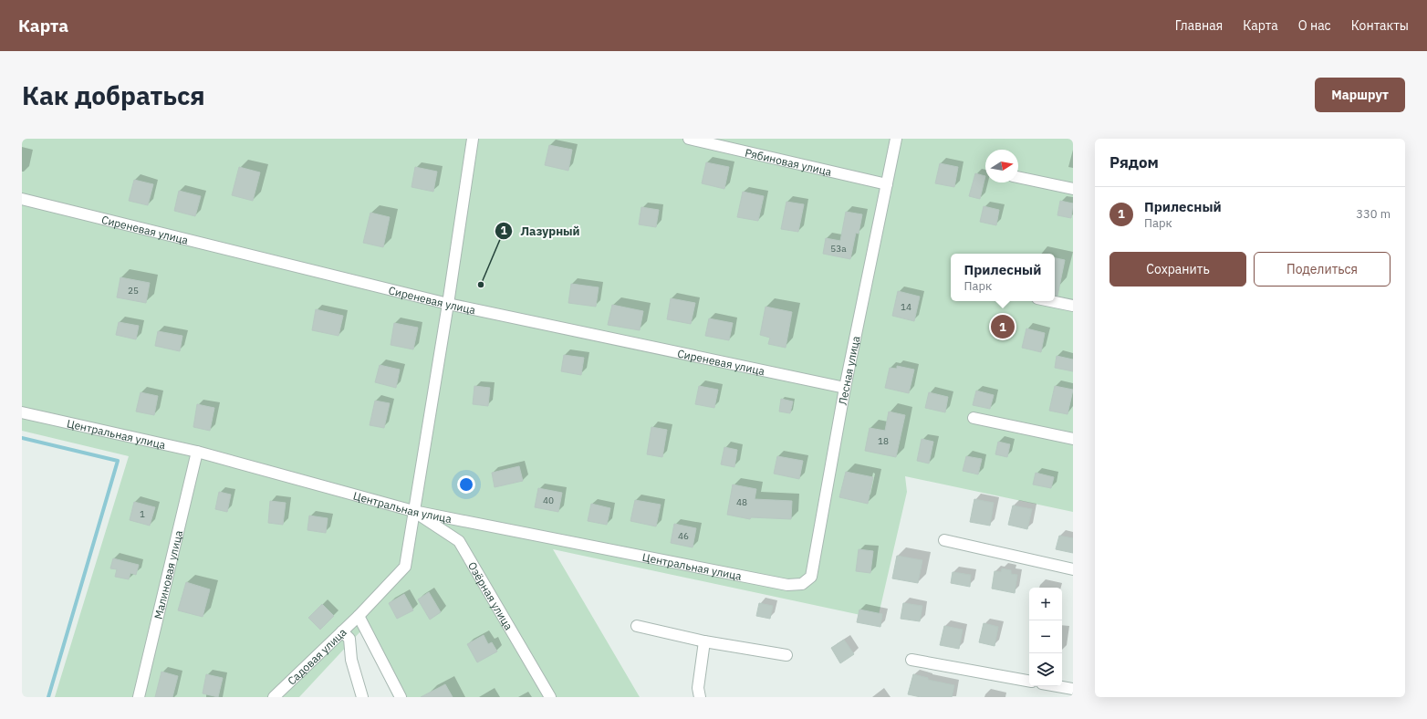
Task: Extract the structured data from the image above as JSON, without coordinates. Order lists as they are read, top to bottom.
{
  "streets": {
    "street": [
      "Рябиновая улица",
      "Сиреневая улица",
      "Лесная улица",
      "Центральная улица",
      "Малиновая улица",
      "Озёрная улица",
      "Садовая улица"
    ]
  },
  "crossings": [
    ["Рябиновая улица", "Лесная улица"],
    ["Сиреневая улица", "Лесная улица"],
    ["Сиреневая улица", "Садовая улица"],
    ["Лесная улица", "Центральная улица"],
    ["Центральная улица", "Малиновая улица"],
    ["Центральная улица", "Озёрная улица"],
    ["Центральная улица", "Садовая улица"],
    ["Озёрная улица", "Садовая улица"]
  ],
  "places": ["Лазурный"],
  "house_numbers": [
    "53а",
    "25",
    "14",
    "18",
    "40",
    "48",
    "1",
    "46"
  ],
  "north": "right",
  "page": {
    "header": "Карта",
    "nav": [
      "Главная",
      "Карта",
      "О нас",
      "Контакты"
    ],
    "buttons": [
      "Маршрут",
      ["Сохранить", "Поделиться"]
    ],
    "title": "Как добраться",
    "heading": "Рядом",
    "list": [
      {
        "mark": "1",
        "name": "Прилесный",
        "note": "Парк",
        "value": "330 m"
      }
    ],
    "popup": ["Прилесный", "Парк"],
    "pins": "1",
    "map_buttons": ["+", "−"]
  }
}
